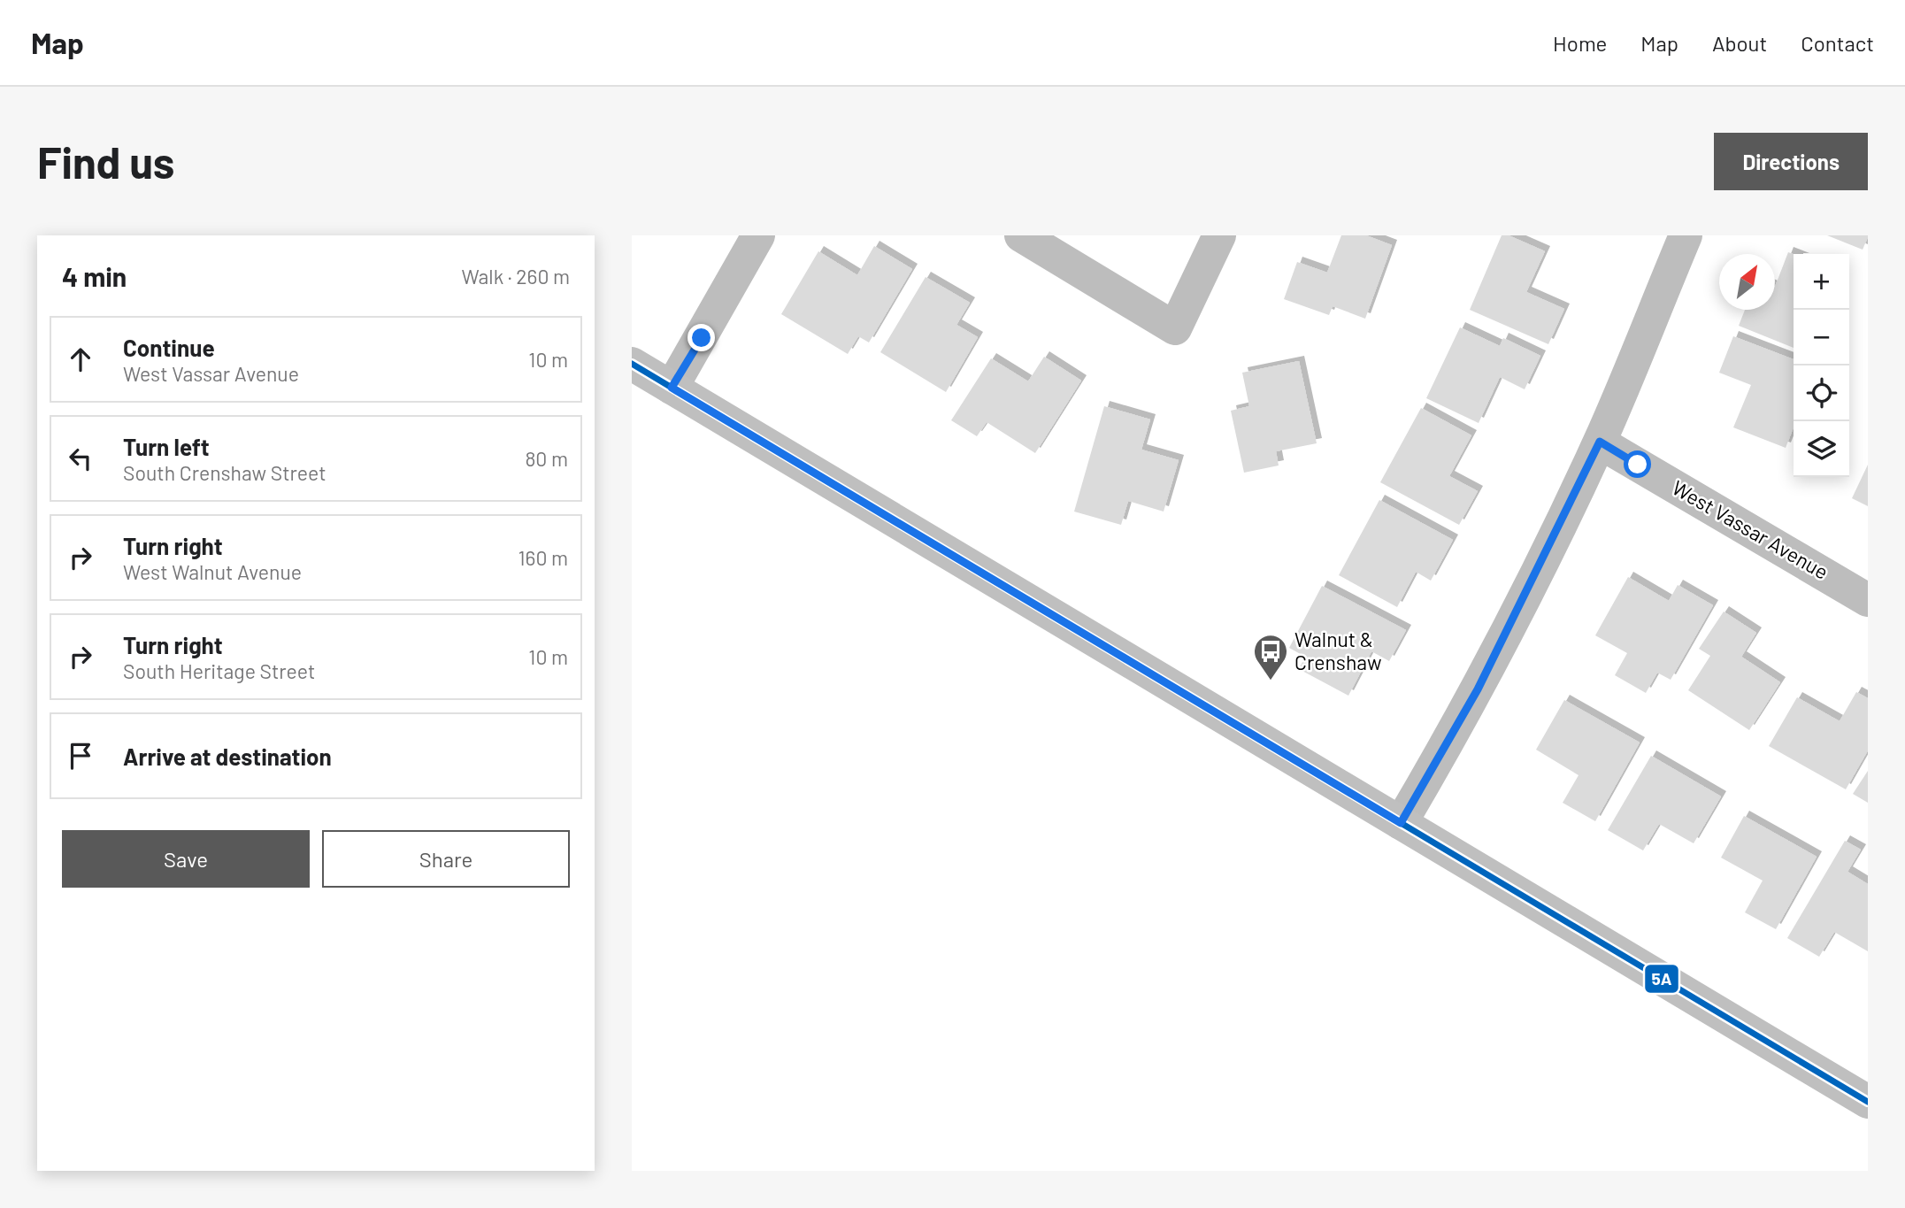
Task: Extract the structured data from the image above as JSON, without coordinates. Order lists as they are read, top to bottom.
{
  "streets": {
    "street": ["West Vassar Avenue"]
  },
  "places": {
    "bus stop": ["Walnut & Crenshaw"]
  },
  "lines": ["transit line 5A"],
  "north": "top right",
  "page": {
    "header": "Map",
    "nav": [
      "Home",
      "Map",
      "About",
      "Contact"
    ],
    "buttons": [
      "Directions",
      ["Save", "Share"]
    ],
    "title": "Find us",
    "heading": ["4 min", "Walk · 260 m"],
    "map_buttons": ["+", "−"],
    "list": [
      ["Continue", "West Vassar Avenue", "10 m"],
      ["Turn left", "South Crenshaw Street", "80 m"],
      ["Turn right", "West Walnut Avenue", "160 m"],
      ["Turn right", "South Heritage Street", "10 m"],
      "Arrive at destination"
    ]
  }
}
